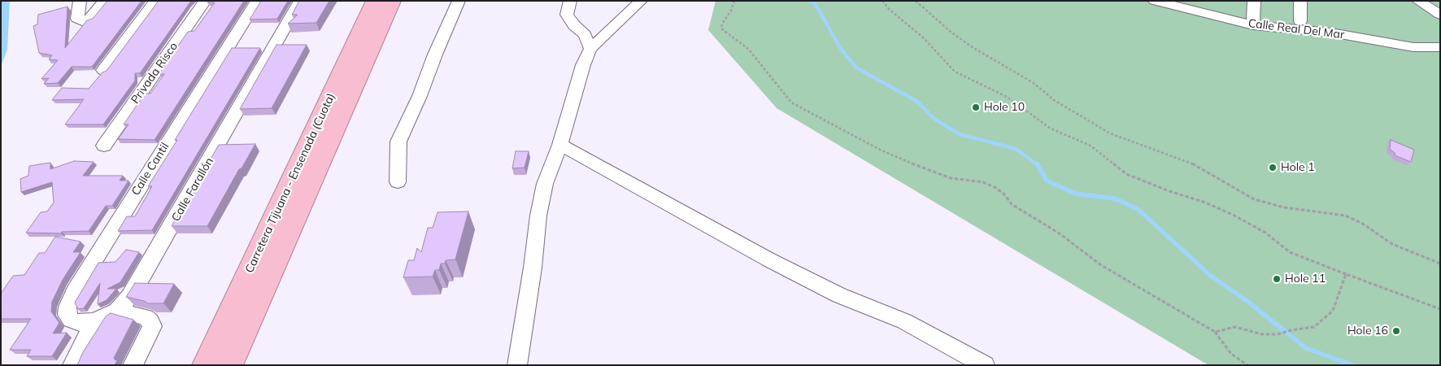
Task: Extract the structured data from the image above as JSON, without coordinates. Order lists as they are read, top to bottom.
{
  "streets": {
    "highway": ["Carretera Tijuana - Ensenada (Cuota)"],
    "street": [
      "Calle Real Del Mar",
      "Privada Risco",
      "Calle Cantil",
      "Calle Farallón"
    ]
  },
  "crossings": [
    ["Calle Cantil", "Calle Farallón"]
  ],
  "places": [
    "Hole 10",
    "Hole 1",
    "Hole 11",
    "Hole 16"
  ]
}
